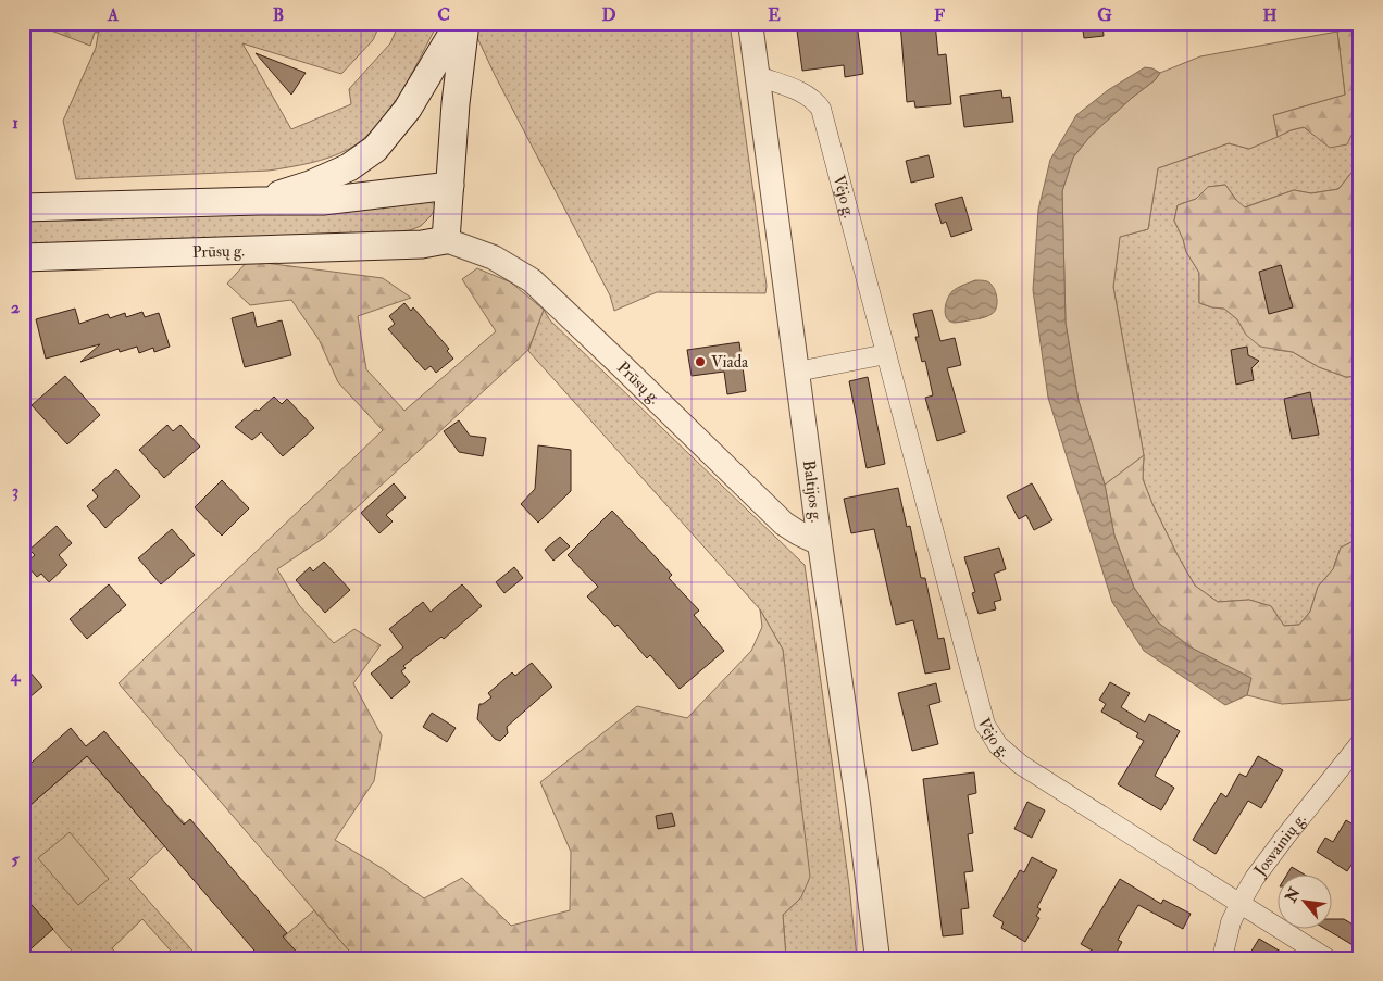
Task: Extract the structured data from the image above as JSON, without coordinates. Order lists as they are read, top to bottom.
{
  "streets": {
    "main road": ["Prūsų g."],
    "street": ["Vėjo g.", "Baltijos g.", "Josvainių g."]
  },
  "crossings": [
    ["Vėjo g.", "Baltijos g."],
    ["Vėjo g.", "Josvainių g."],
    ["Prūsų g.", "Baltijos g."]
  ],
  "places": ["Viada"],
  "north": "top left",
  "grid": {
    "columns": [
      "A",
      "B",
      "C",
      "D",
      "E",
      "F",
      "G",
      "H"
    ],
    "rows": [
      "1",
      "2",
      "3",
      "4",
      "5"
    ]
  }
}
